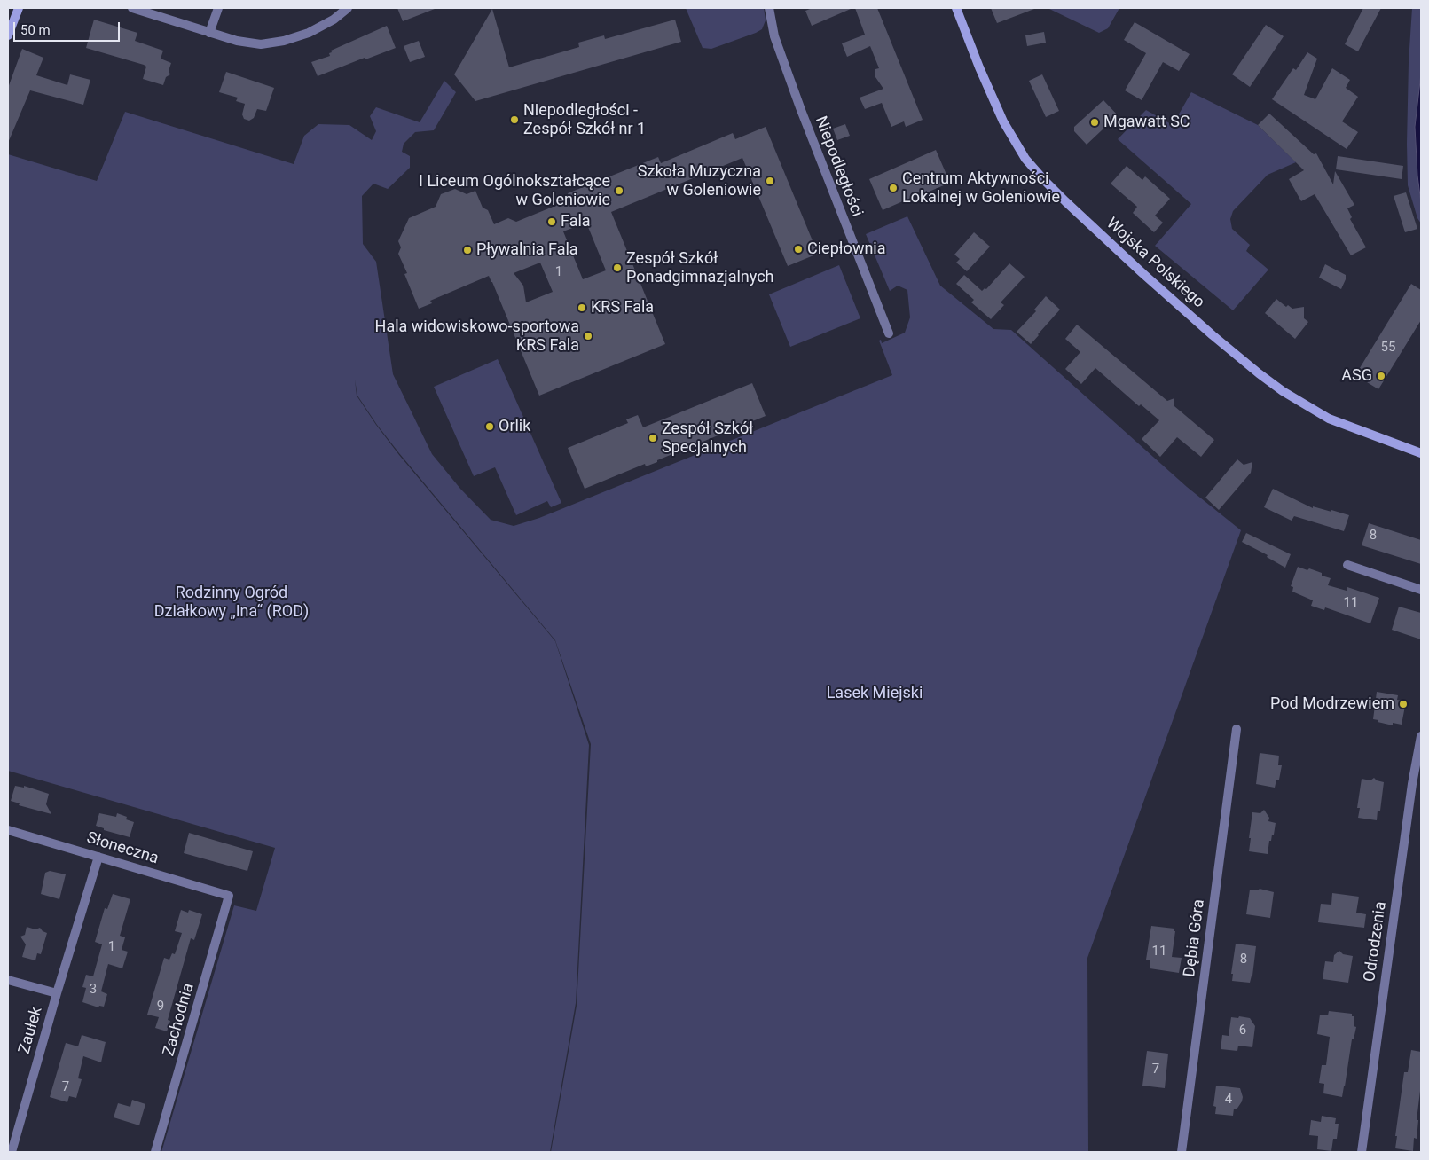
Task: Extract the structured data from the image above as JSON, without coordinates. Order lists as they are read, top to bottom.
{
  "streets": {
    "street": [
      "Niepodległości",
      "Wojska Polskiego",
      "Słoneczna",
      "Dębia Góra",
      "Odrodzenia",
      "Zachodnia",
      "Zaułek"
    ]
  },
  "crossings": [
    ["Słoneczna", "Zachodnia"],
    ["Słoneczna", "Zaułek"]
  ],
  "parks": ["Rodzinny Ogród Działkowy „Ina“ (ROD)", "Lasek Miejski"],
  "places": [
    "Niepodległości - Zespół Szkół nr 1",
    "Mgawatt SC",
    "Szkoła Muzyczna w Goleniowie",
    "Centrum Aktywności Lokalnej w Goleniowie",
    "I Liceum Ogólnokształcące w Goleniowie",
    "Fala",
    "Ciepłownia",
    "Pływalnia Fala",
    "Zespół Szkół Ponadgimnazjalnych",
    "KRS Fala",
    "Hala widowiskowo-sportowa KRS Fala",
    "ASG",
    "Orlik",
    "Zespół Szkół Specjalnych",
    "Pod Modrzewiem"
  ],
  "house_numbers": [
    "1",
    "55",
    "8",
    "11",
    "1",
    "11",
    "8",
    "3",
    "9",
    "6",
    "7",
    "7",
    "4"
  ],
  "scale_bar": "50 m"
}
